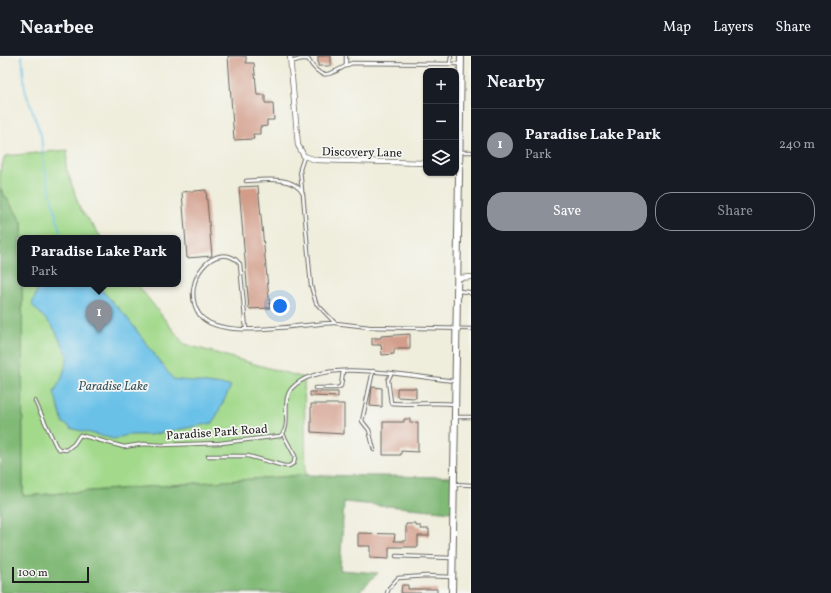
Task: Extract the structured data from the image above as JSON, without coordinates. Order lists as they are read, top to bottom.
{
  "streets": {
    "street": ["Discovery Lane"],
    "lane": ["Paradise Park Road"]
  },
  "water": ["Paradise Lake"],
  "scale_bar": "100 m",
  "page": {
    "header": "Nearbee",
    "nav": ["Map", "Layers", "Share"],
    "heading": "Nearby",
    "map_buttons": ["+", "−"],
    "list": [
      {
        "mark": "1",
        "name": "Paradise Lake Park",
        "note": "Park",
        "value": "240 m"
      }
    ],
    "buttons": ["Save", "Share"],
    "popup": ["Paradise Lake Park", "Park"],
    "pins": "1",
    "scale": "100 m"
  }
}
